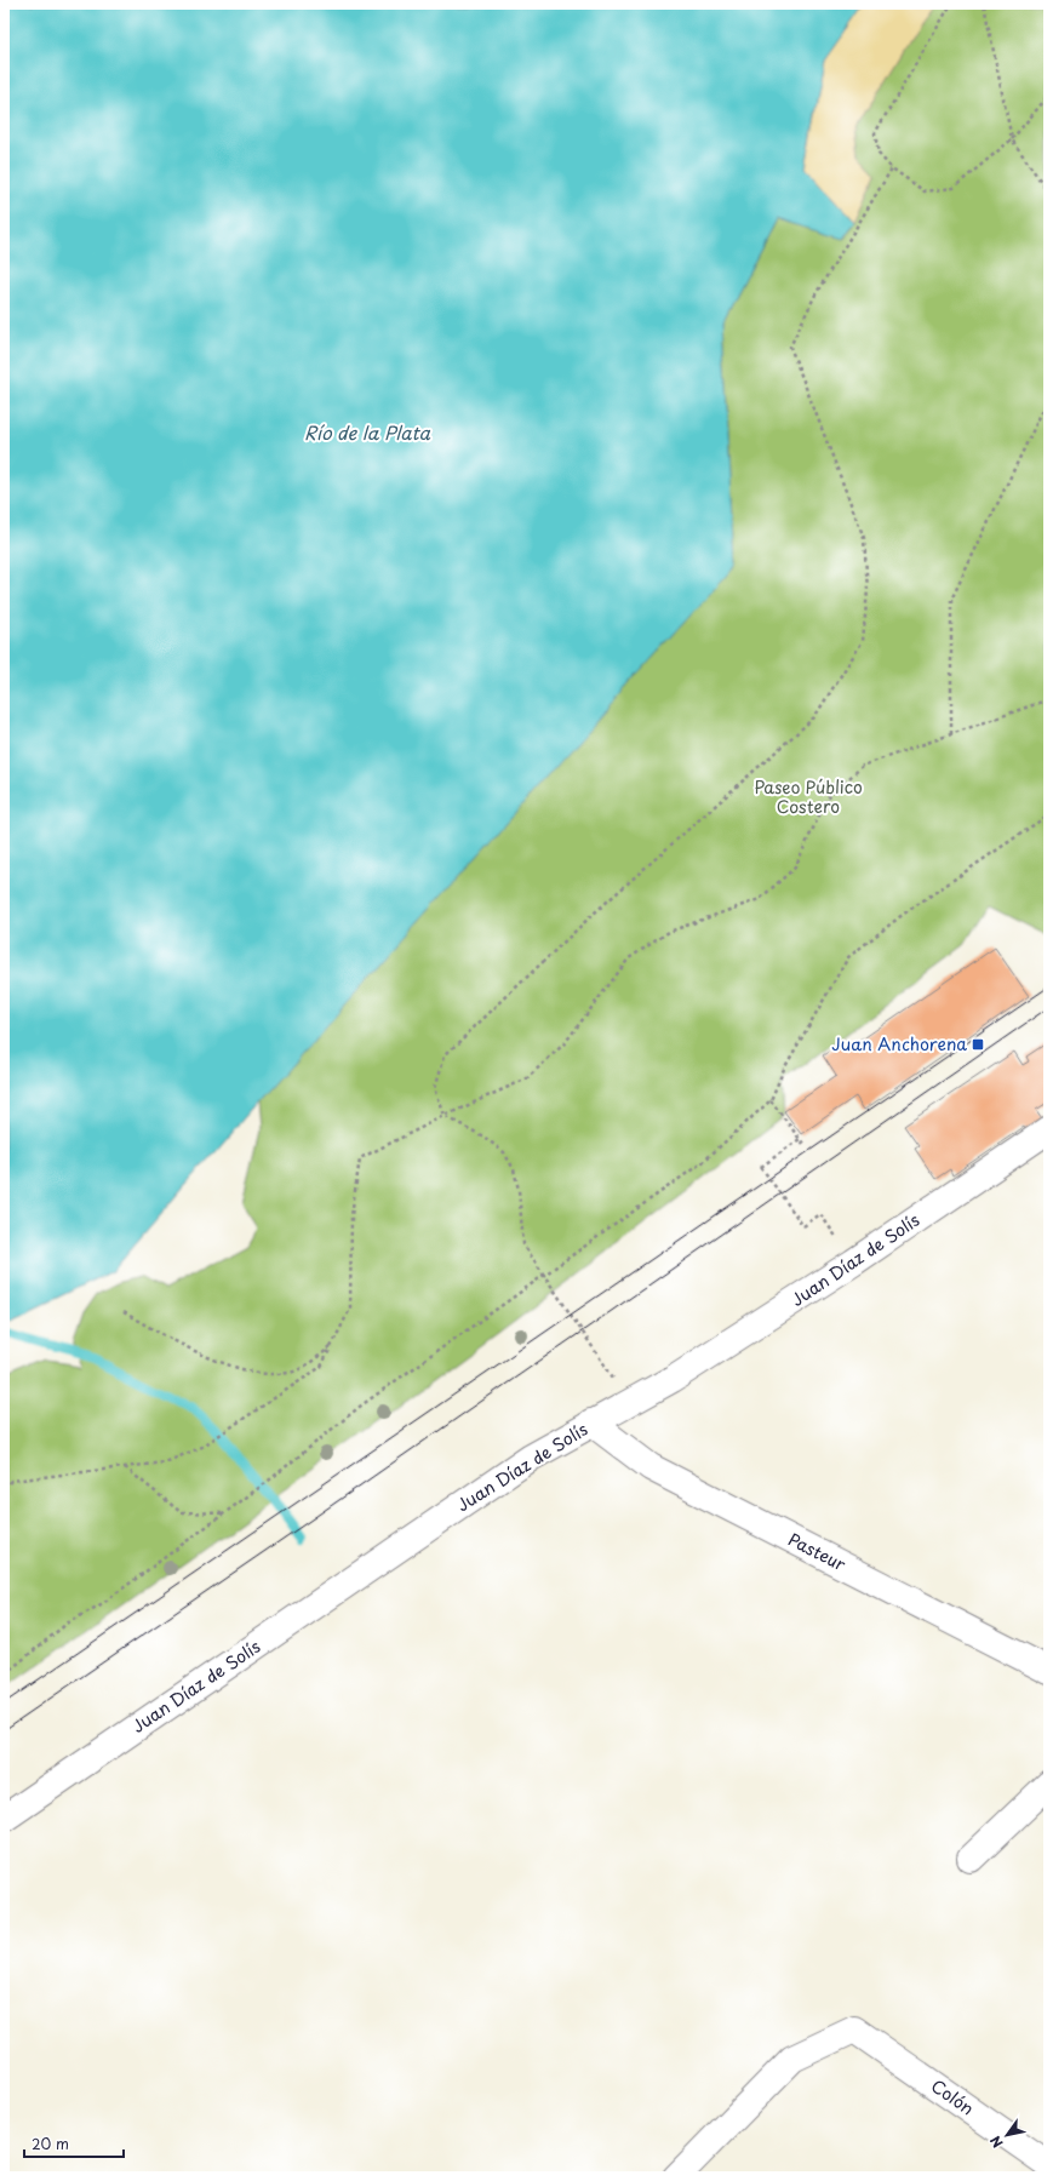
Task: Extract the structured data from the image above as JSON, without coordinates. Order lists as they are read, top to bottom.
{
  "streets": {
    "street": ["Juan Díaz de Solís", "Pasteur", "Colón"]
  },
  "crossings": [
    ["Juan Díaz de Solís", "Pasteur"]
  ],
  "water": ["Río de la Plata"],
  "parks": ["Paseo Público Costero"],
  "places": {
    "transit": ["Juan Anchorena"]
  },
  "scale_bar": "20 m",
  "north": "bottom left"
}
